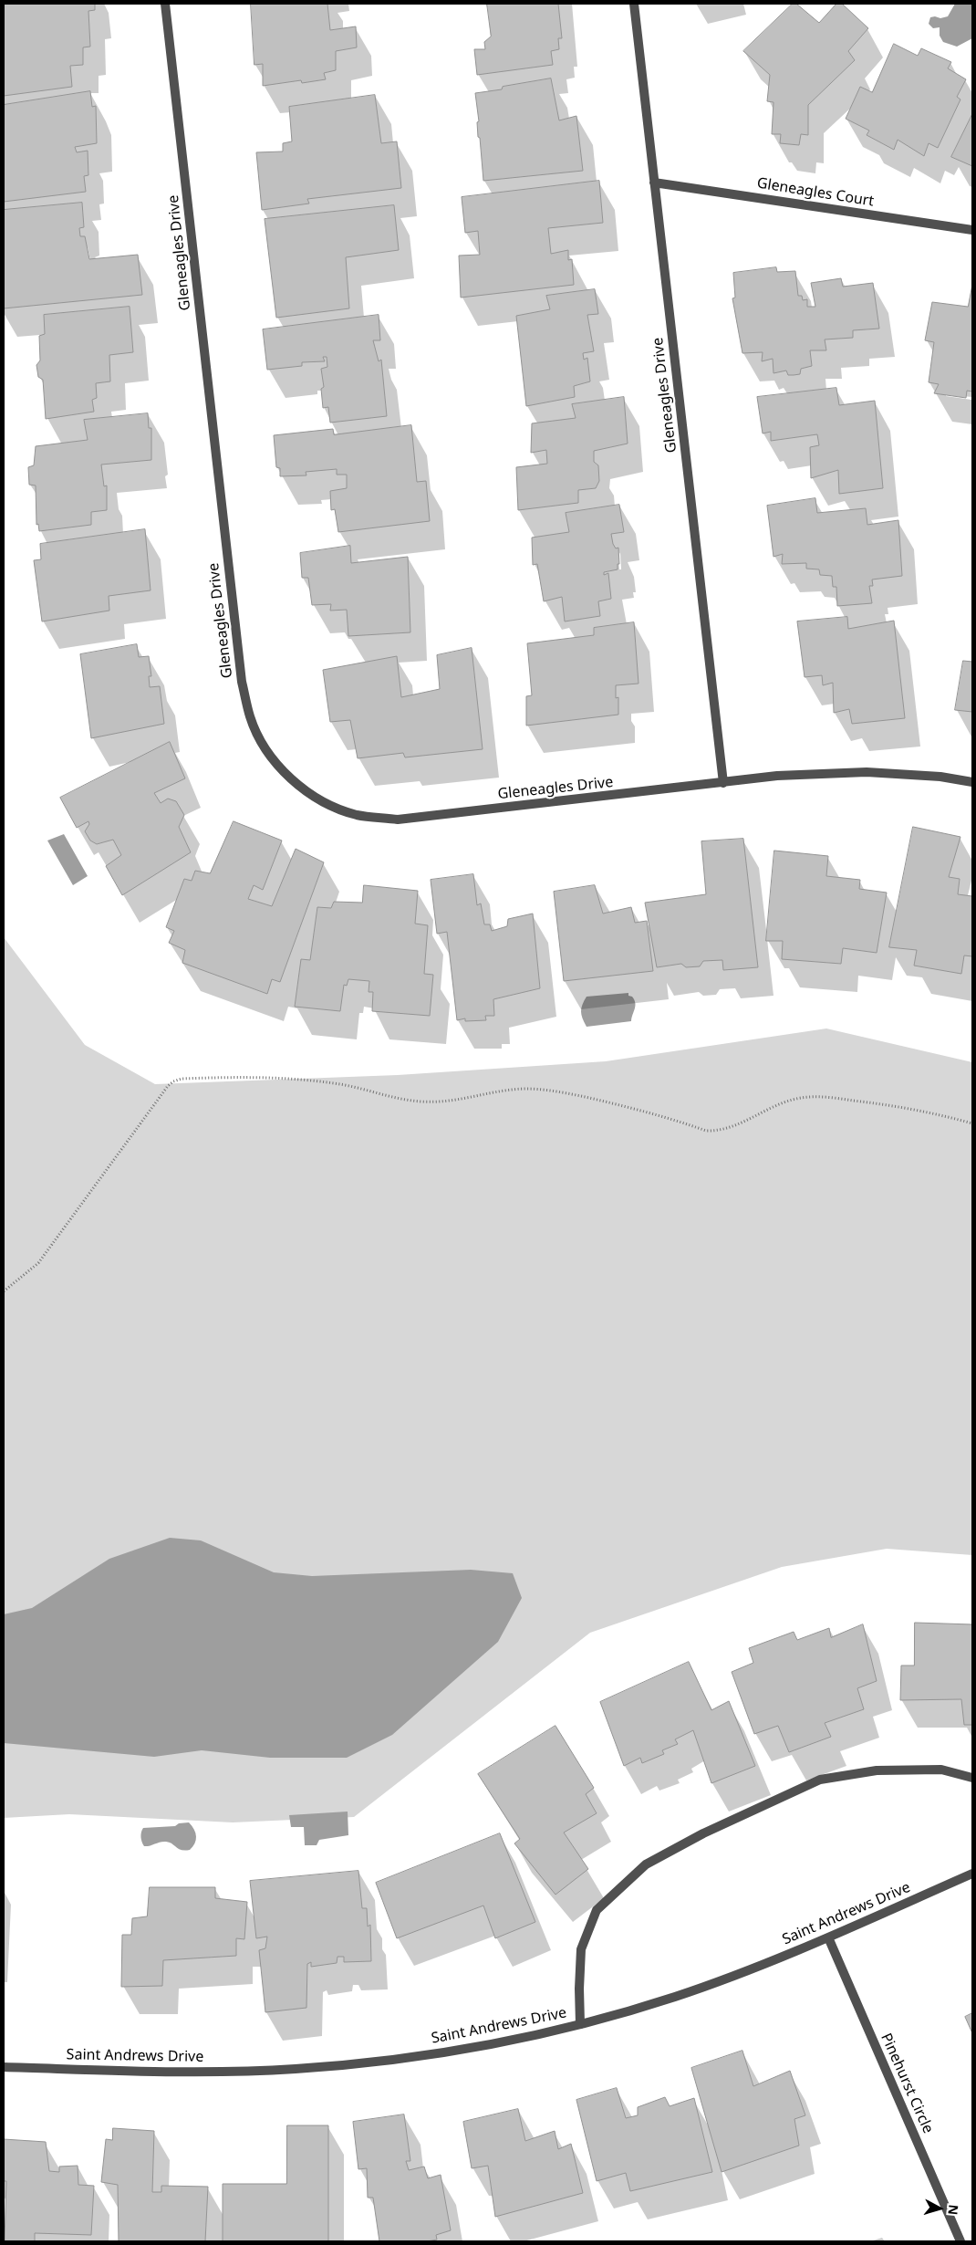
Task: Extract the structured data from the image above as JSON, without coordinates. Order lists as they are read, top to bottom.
{
  "streets": {
    "street": [
      "Gleneagles Court",
      "Gleneagles Drive",
      "Saint Andrews Drive",
      "Pinehurst Circle"
    ]
  },
  "crossings": [
    ["Gleneagles Court", "Gleneagles Drive"],
    ["Saint Andrews Drive", "Pinehurst Circle"]
  ],
  "north": "right"
}
